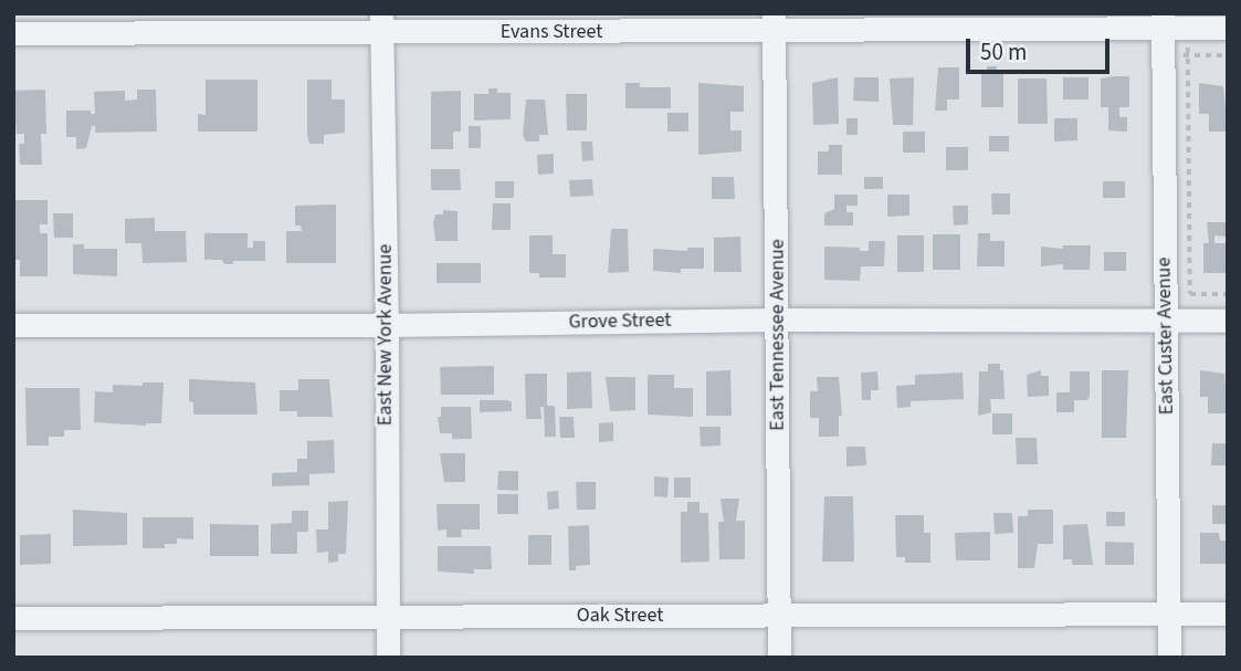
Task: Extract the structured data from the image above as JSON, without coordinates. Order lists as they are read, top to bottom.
{
  "streets": {
    "street": [
      "Evans Street",
      "Grove Street",
      "East New York Avenue",
      "East Tennessee Avenue",
      "East Custer Avenue",
      "Oak Street"
    ]
  },
  "crossings": [
    ["Evans Street", "East New York Avenue"],
    ["Evans Street", "East Tennessee Avenue"],
    ["Evans Street", "East Custer Avenue"],
    ["Grove Street", "East New York Avenue"],
    ["Grove Street", "East Tennessee Avenue"],
    ["Grove Street", "East Custer Avenue"],
    ["East New York Avenue", "Oak Street"],
    ["East Tennessee Avenue", "Oak Street"],
    ["East Custer Avenue", "Oak Street"]
  ],
  "scale_bar": "50 m"
}
